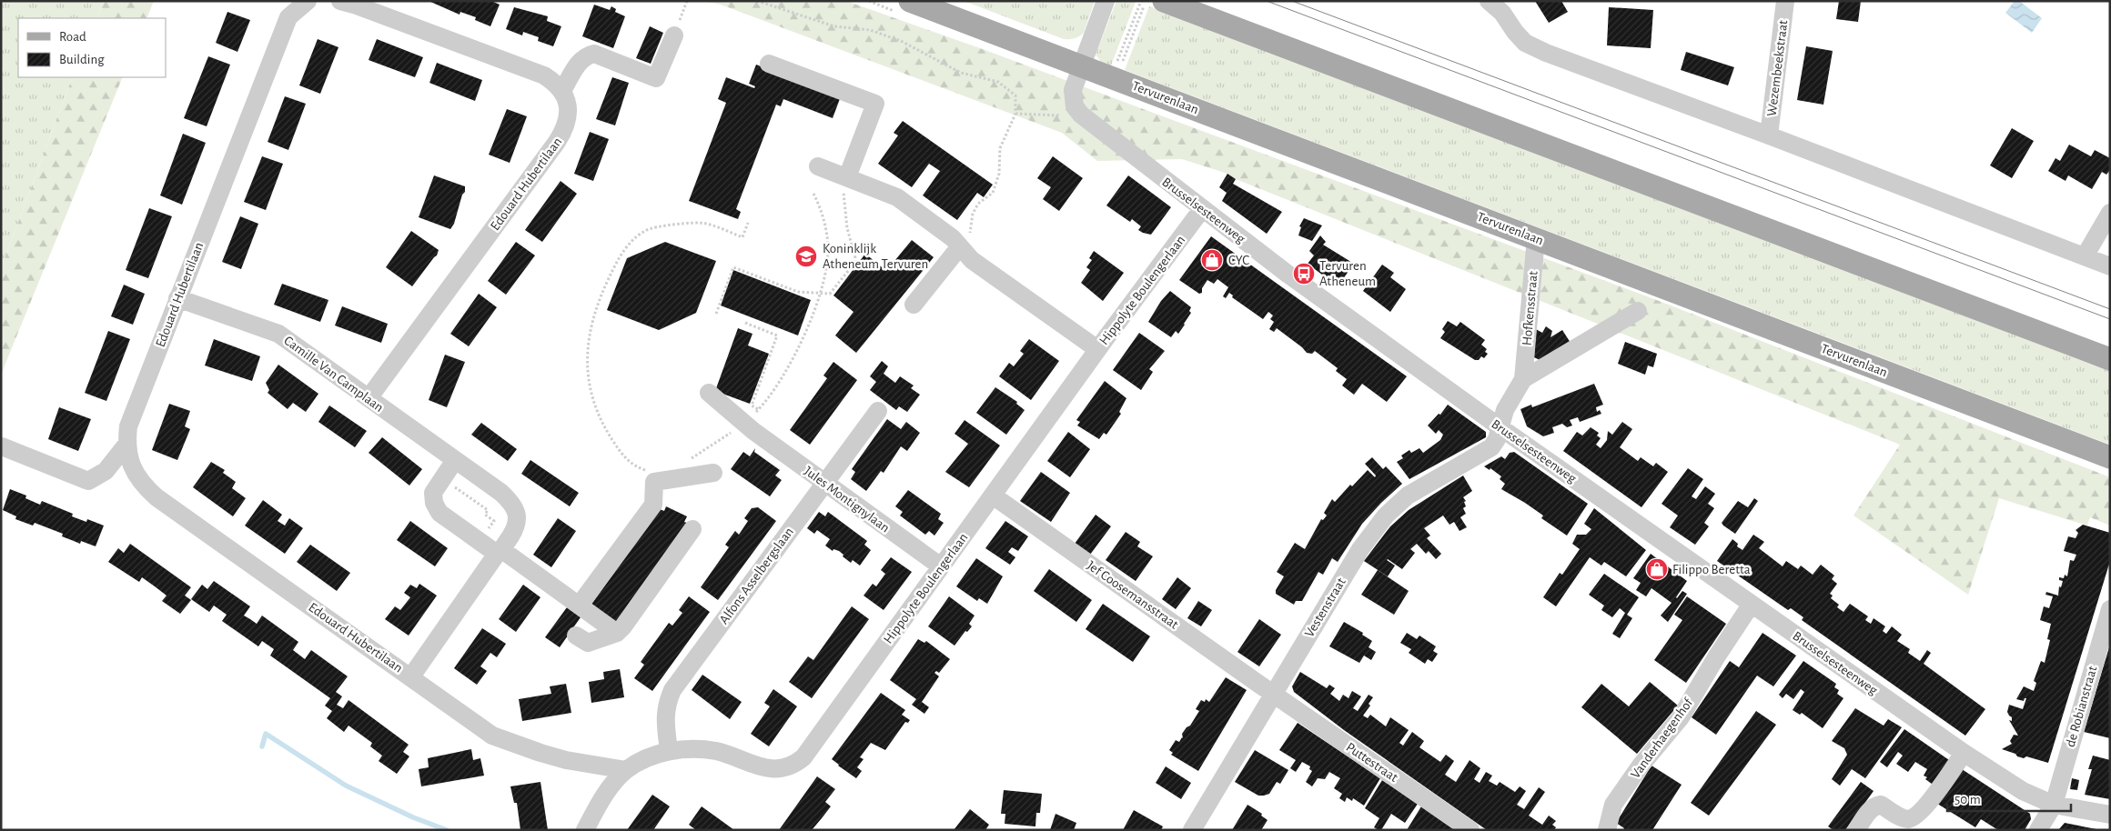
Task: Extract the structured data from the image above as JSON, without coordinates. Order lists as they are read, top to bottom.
{
  "streets": {
    "main road": ["Tervurenlaan"],
    "street": [
      "Wezembeekstraat",
      "Edouard Hubertilaan",
      "Brusselsesteenweg",
      "Hippolyte Boulengerlaan",
      "Hofkensstraat",
      "Camille Van Camplaan",
      "Jules Montignylaan",
      "Alfons Asselbergslaan",
      "Jef Coosemansstraat",
      "Vestenstraat",
      "de Robianstraat",
      "Vanderhaegenhof",
      "Puttestraat"
    ]
  },
  "crossings": [
    ["Tervurenlaan", "Brusselsesteenweg"],
    ["Tervurenlaan", "Hofkensstraat"],
    ["Edouard Hubertilaan", "Hippolyte Boulengerlaan"],
    ["Edouard Hubertilaan", "Camille Van Camplaan"],
    ["Brusselsesteenweg", "Hippolyte Boulengerlaan"],
    ["Brusselsesteenweg", "Hofkensstraat"],
    ["Brusselsesteenweg", "Vestenstraat"],
    ["Brusselsesteenweg", "de Robianstraat"],
    ["Brusselsesteenweg", "Vanderhaegenhof"],
    ["Hippolyte Boulengerlaan", "Jules Montignylaan"],
    ["Hippolyte Boulengerlaan", "Alfons Asselbergslaan"],
    ["Hippolyte Boulengerlaan", "Jef Coosemansstraat"],
    ["Hofkensstraat", "Vestenstraat"],
    ["Jules Montignylaan", "Alfons Asselbergslaan"],
    ["Jef Coosemansstraat", "Vestenstraat"],
    ["Jef Coosemansstraat", "Puttestraat"],
    ["Vestenstraat", "Puttestraat"]
  ],
  "places": {
    "school or university": ["Koninklijk Atheneum Tervuren"],
    "shop": ["CYC", "Filippo Beretta"],
    "bus stop": ["Tervuren Atheneum"]
  },
  "legend": ["Road", "Building"],
  "scale_bar": "50 m"
}
